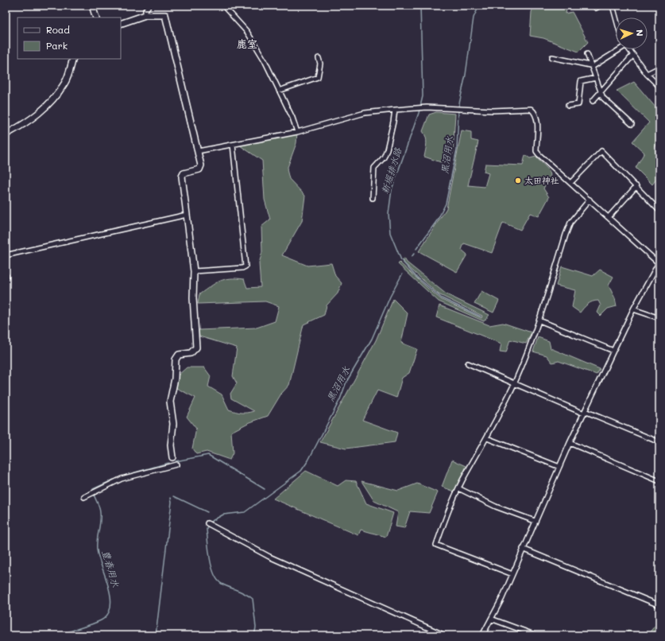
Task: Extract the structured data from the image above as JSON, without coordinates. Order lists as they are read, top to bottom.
{
  "districts": ["鹿室"],
  "water": ["黒沼用水", "新堀排水路", "豊春用水"],
  "places": ["太田神社"],
  "legend": ["Road", "Park"],
  "north": "right"
}
